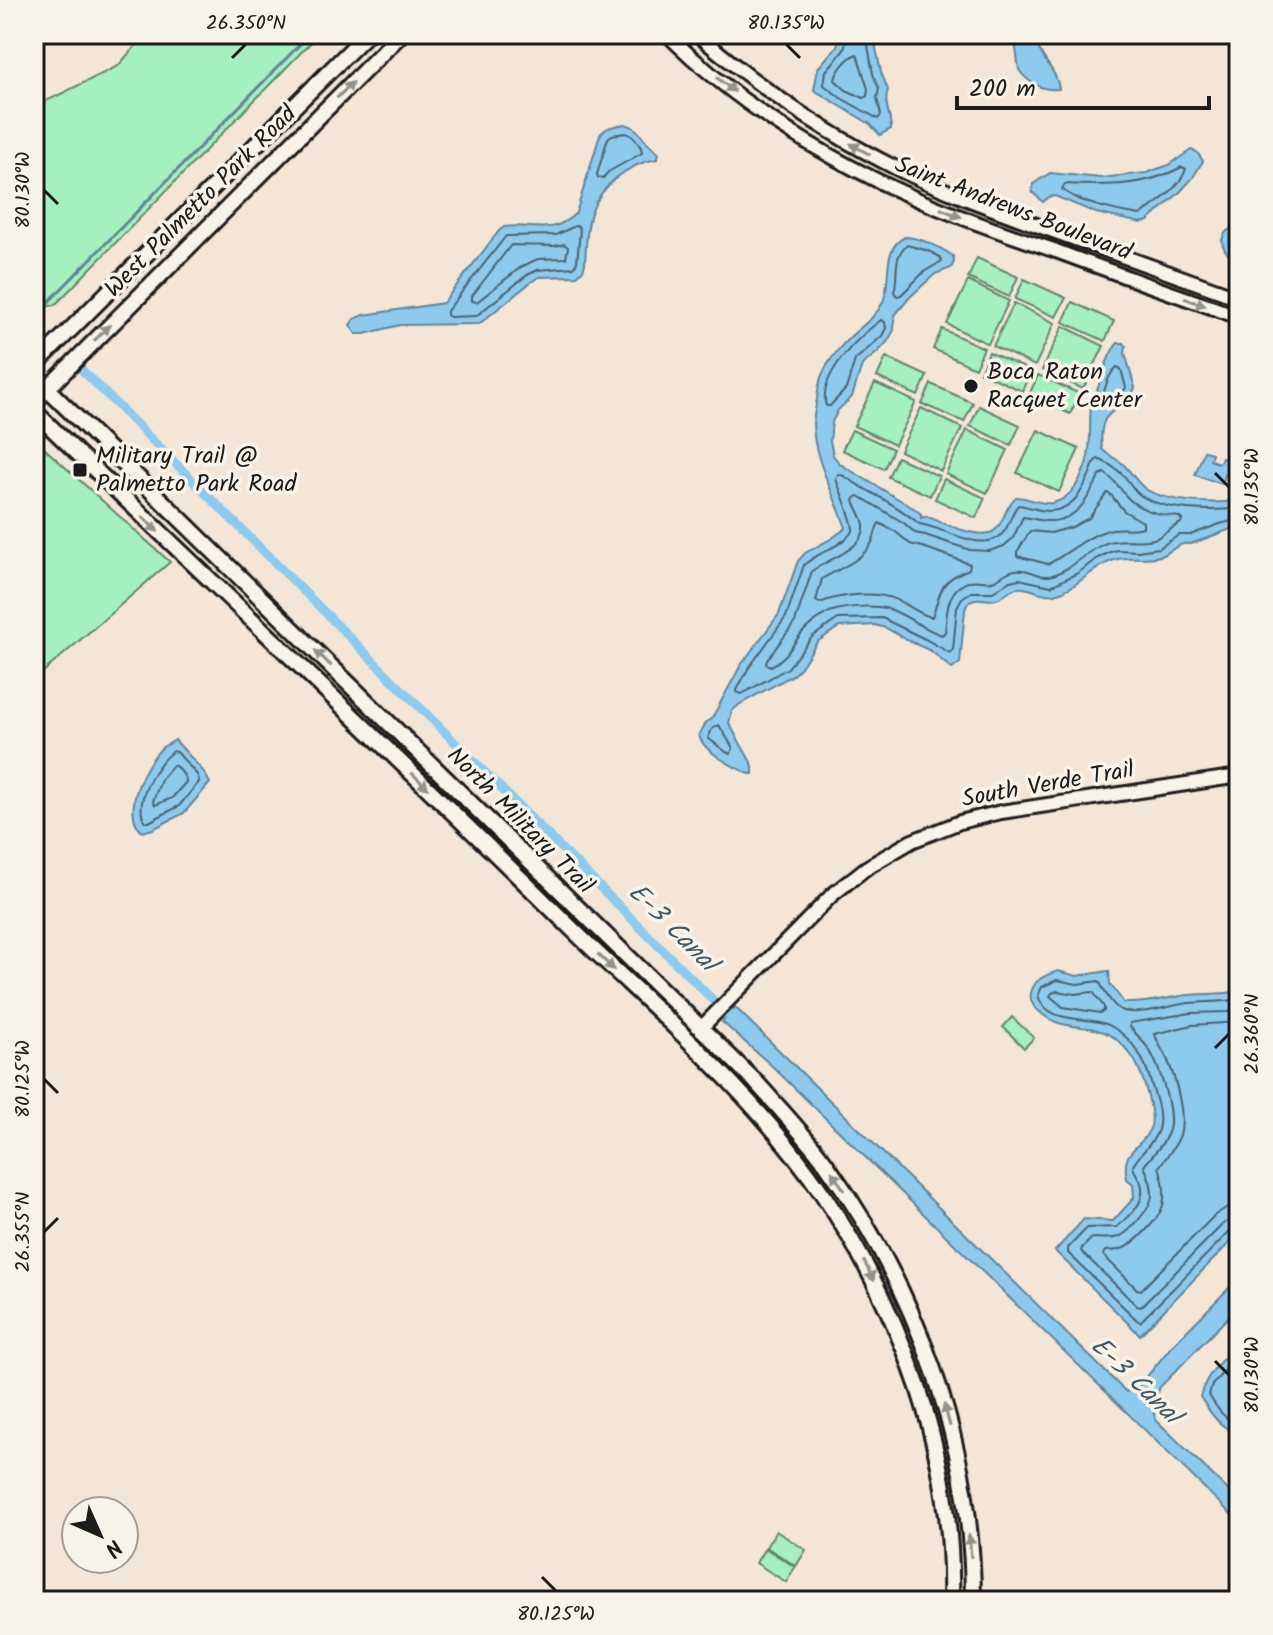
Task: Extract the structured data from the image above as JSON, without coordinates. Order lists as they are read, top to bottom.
{
  "streets": {
    "main road": ["West Palmetto Park Road", "North Military Trail"],
    "street": ["Saint Andrews Boulevard", "South Verde Trail"]
  },
  "crossings": [
    ["West Palmetto Park Road", "North Military Trail"],
    ["South Verde Trail", "North Military Trail"]
  ],
  "water": ["E-3 Canal"],
  "places": {
    "other": ["Boca Raton Racquet Center"],
    "transit": ["Military Trail @ Palmetto Park Road"]
  },
  "scale_bar": "200 m",
  "north": "bottom right",
  "coordinates": [
    "26.350°N",
    "80.135°W",
    "80.130°W",
    "26.360°N",
    "80.125°W",
    "26.355°N"
  ]
}
